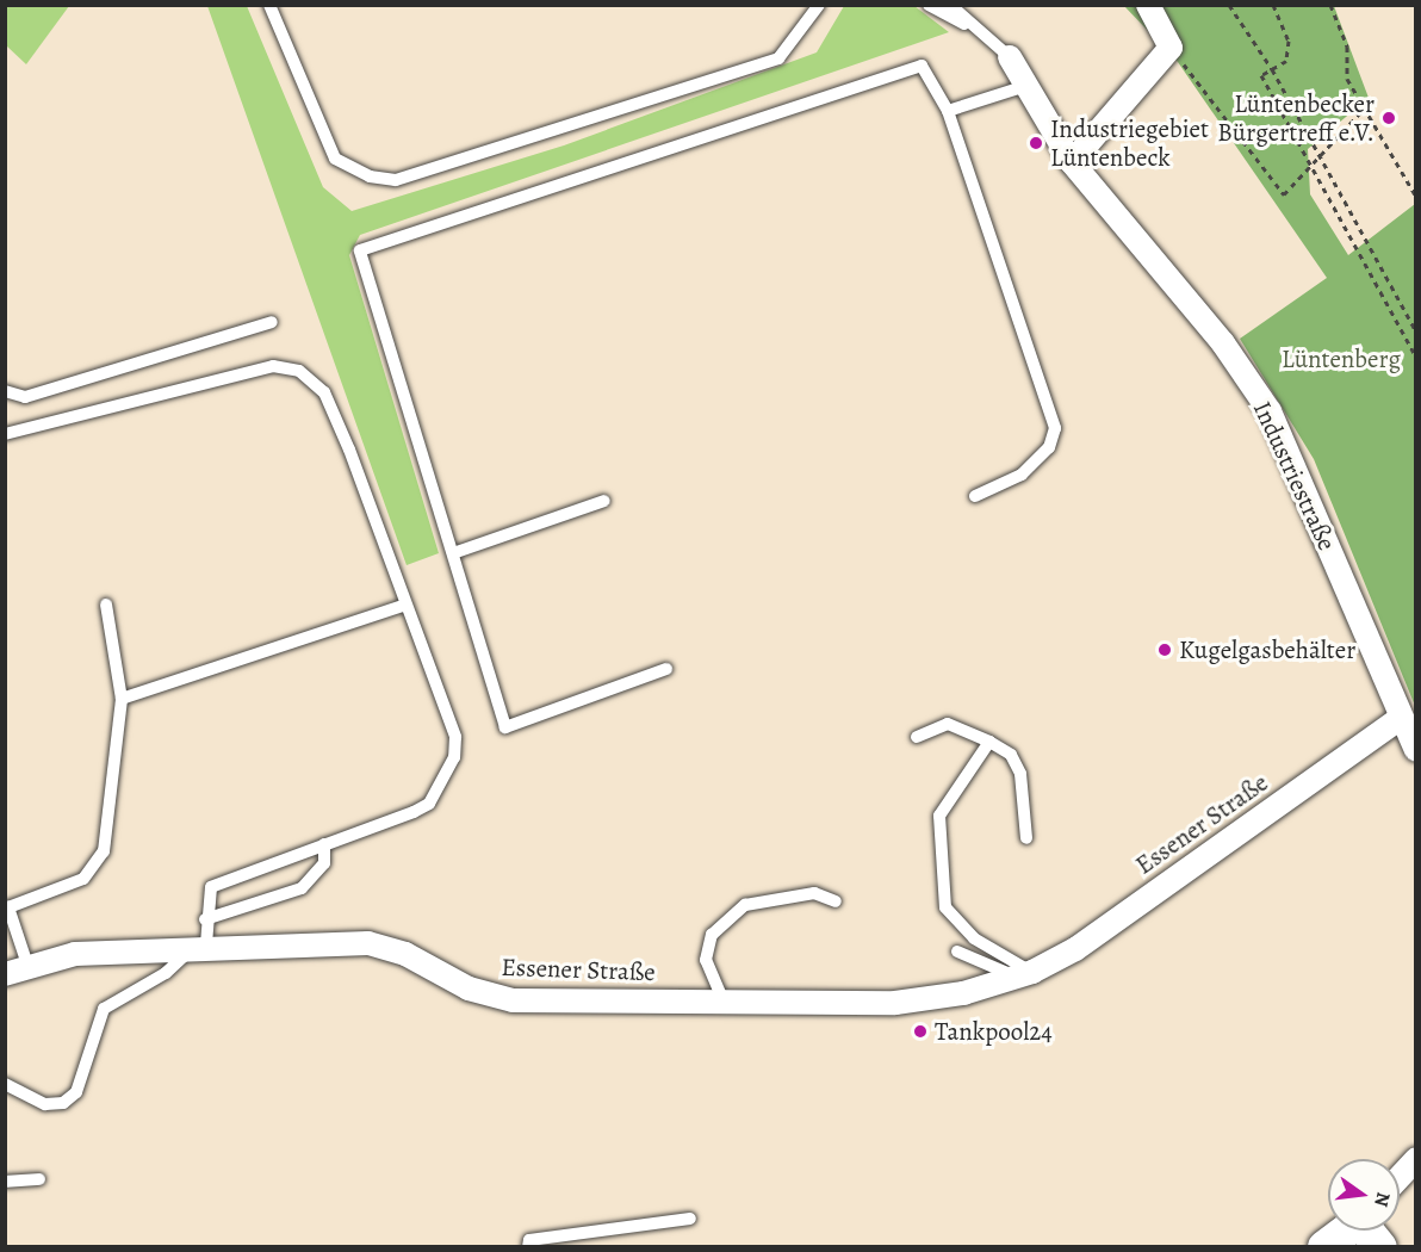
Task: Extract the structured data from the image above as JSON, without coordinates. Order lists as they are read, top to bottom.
{
  "streets": {
    "street": ["Industriestraße", "Essener Straße"]
  },
  "crossings": [
    ["Industriestraße", "Essener Straße"]
  ],
  "parks": ["Lüntenberg"],
  "places": [
    "Lüntenbecker Bürgertreff e.V.",
    "Industriegebiet Lüntenbeck",
    "Kugelgasbehälter",
    "Tankpool24"
  ],
  "north": "right"
}
